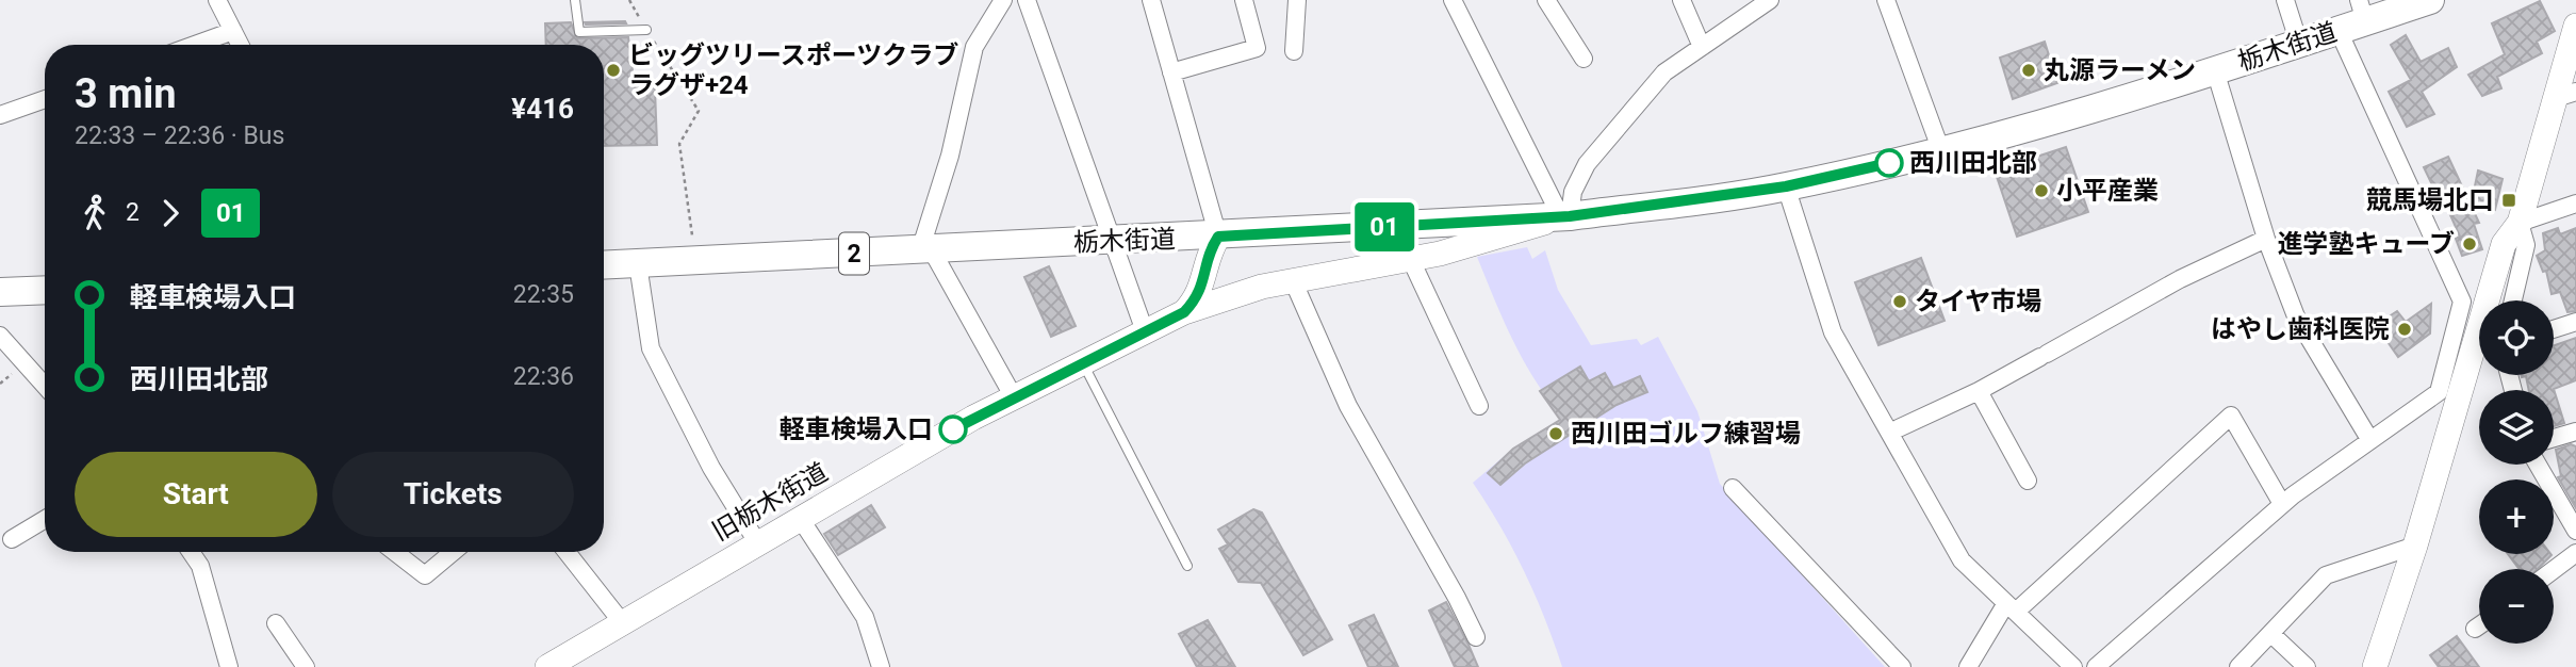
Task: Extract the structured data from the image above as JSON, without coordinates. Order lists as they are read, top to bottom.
{
  "streets": {
    "main road": ["栃木街道", "2", "旧栃木街道"]
  },
  "crossings": [
    ["栃木街道", "旧栃木街道"]
  ],
  "places": {
    "other": [
      "ビッグツリースポーツクラブ ラグザ+24",
      "丸源ラーメン",
      "西川田北部",
      "小平産業",
      "進学塾キューブ",
      "タイヤ市場",
      "はやし歯科医院",
      "軽車検場入口",
      "西川田ゴルフ練習場"
    ],
    "transit": ["競馬場北口"]
  },
  "lines": ["bus line 01"],
  "page": {
    "on_map": "01",
    "heading": ["3 min", "22:33 – 22:36 · Bus", "¥416"],
    "legs": ["2", "01"],
    "list": [
      {
        "name": "軽車検場入口",
        "value": "22:35"
      },
      {
        "name": "西川田北部",
        "value": "22:36"
      }
    ],
    "map_buttons": ["+", "−"],
    "buttons": ["Start", "Tickets"]
  }
}
